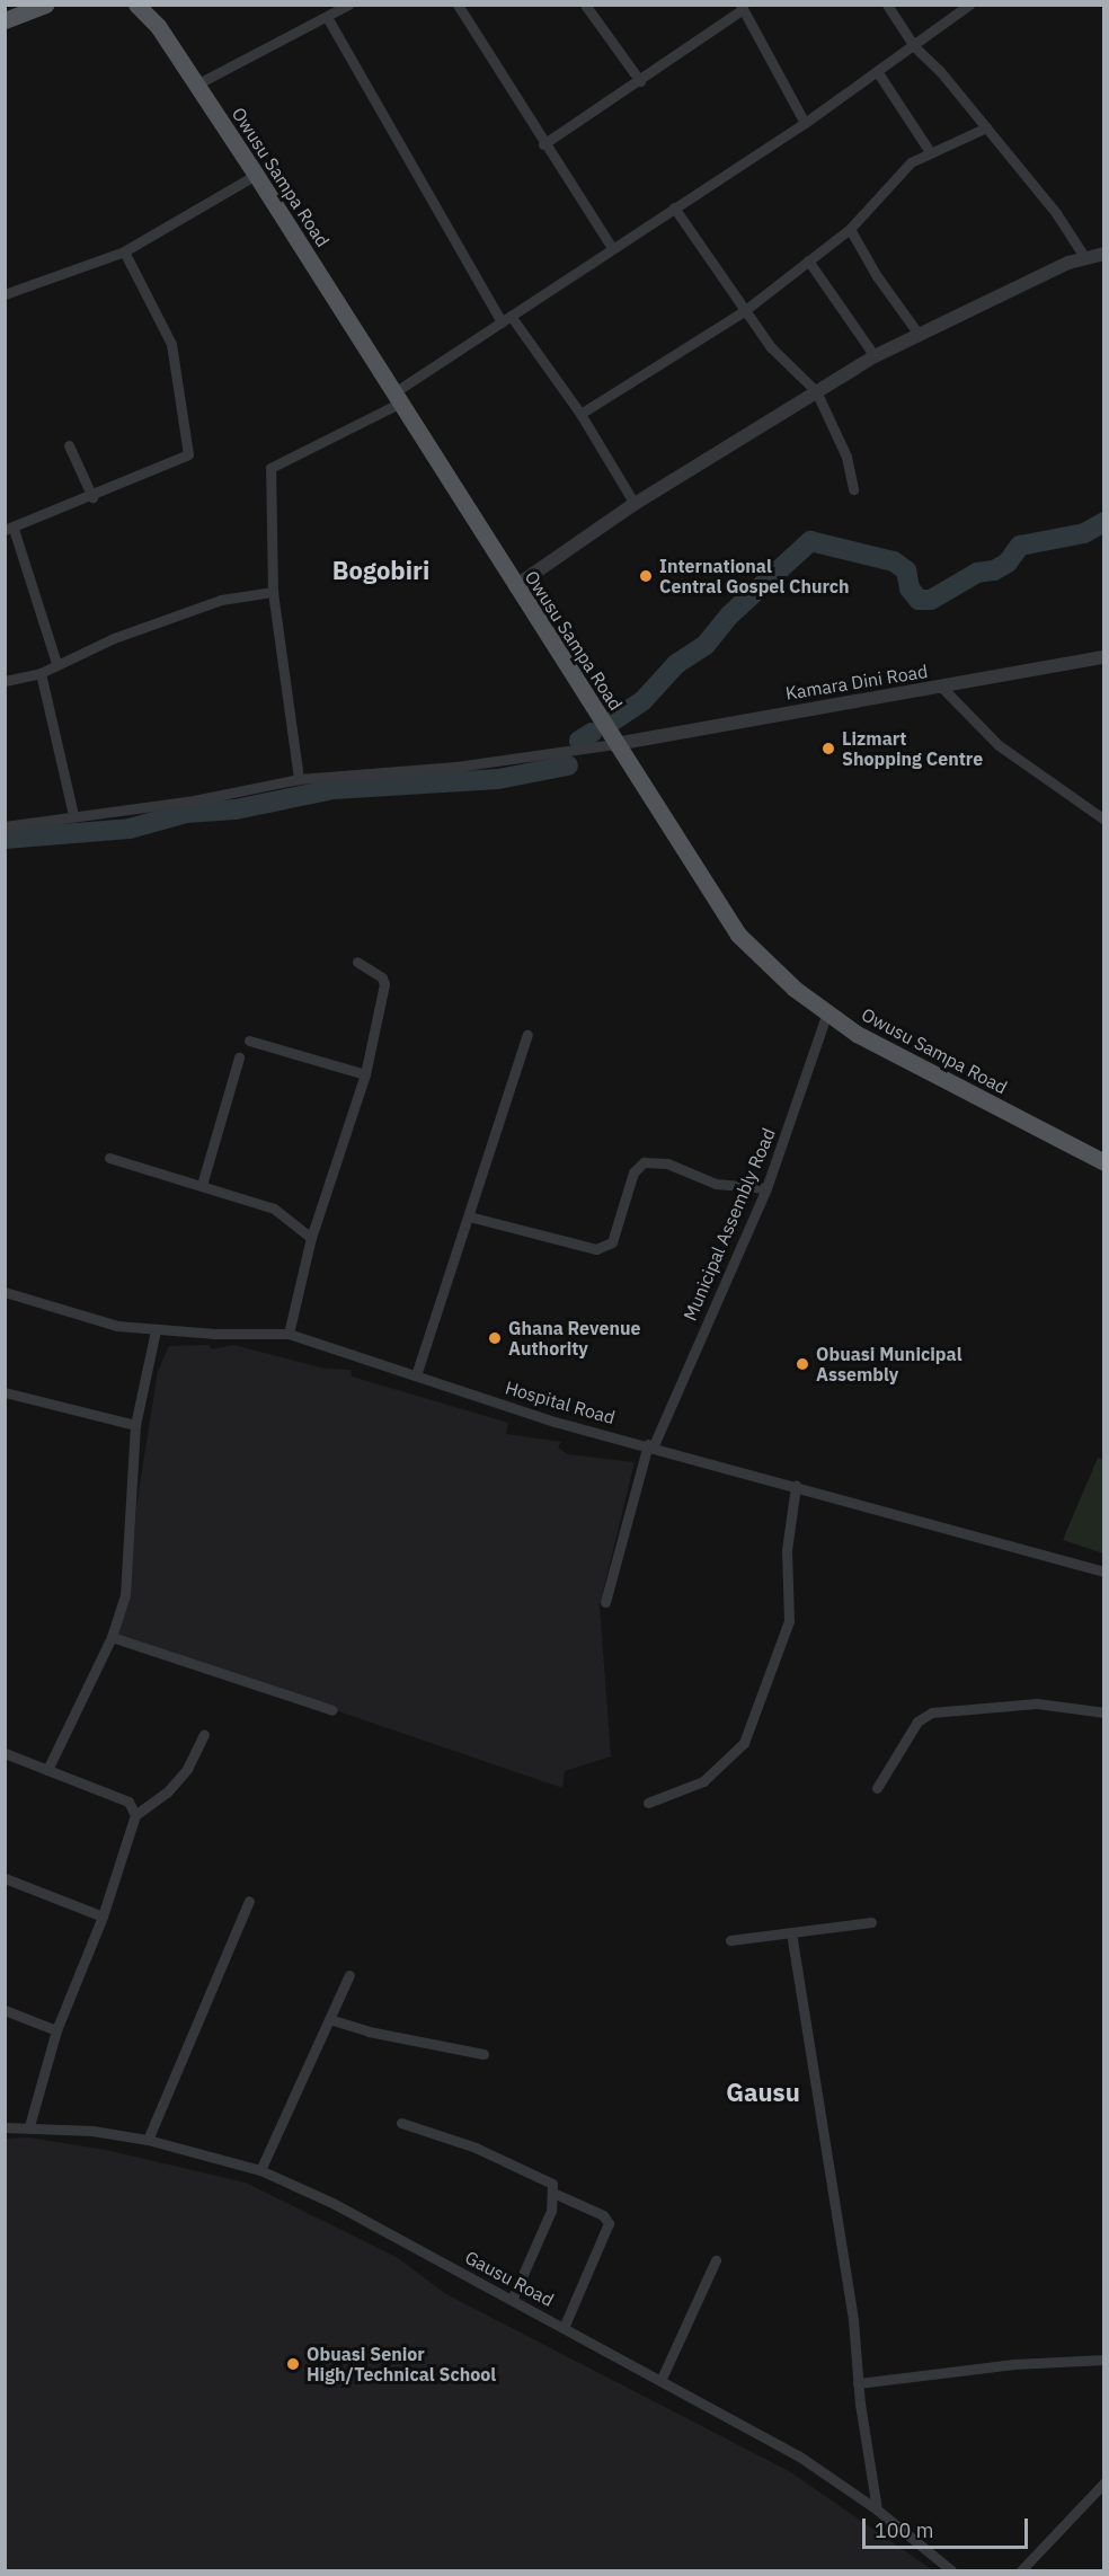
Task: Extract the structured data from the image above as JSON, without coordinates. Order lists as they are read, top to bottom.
{
  "streets": {
    "main road": ["Owusu Sampa Road"],
    "street": [
      "Kamara Dini Road",
      "Municipal Assembly Road",
      "Hospital Road",
      "Gausu Road"
    ]
  },
  "crossings": [
    ["Owusu Sampa Road", "Kamara Dini Road"],
    ["Owusu Sampa Road", "Municipal Assembly Road"],
    ["Municipal Assembly Road", "Hospital Road"]
  ],
  "districts": ["Bogobiri", "Gausu"],
  "places": [
    "International Central Gospel Church",
    "Lizmart Shopping Centre",
    "Ghana Revenue Authority",
    "Obuasi Municipal Assembly",
    "Obuasi Senior High/Technical School"
  ],
  "scale_bar": "100 m"
}
